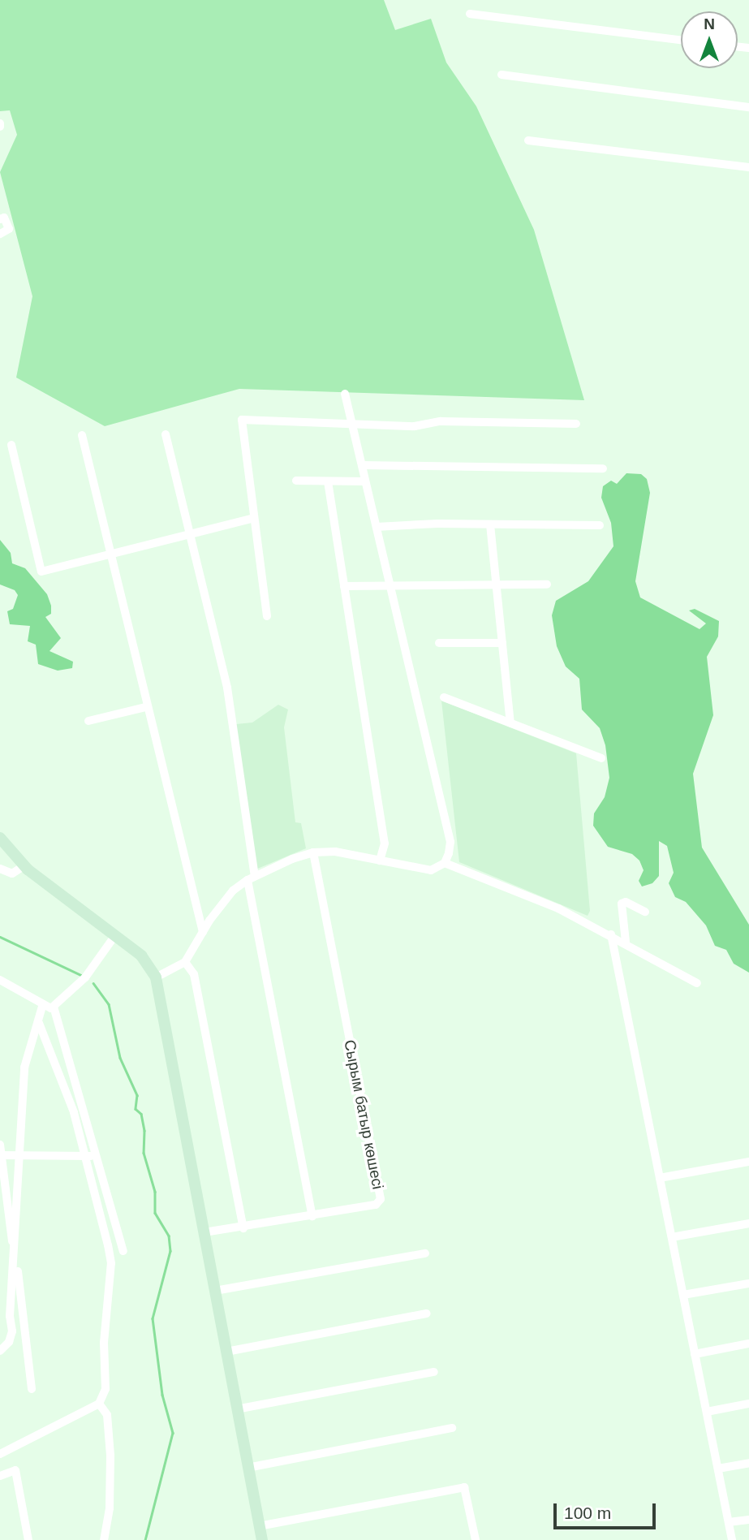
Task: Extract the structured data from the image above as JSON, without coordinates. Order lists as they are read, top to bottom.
{
  "streets": {
    "street": ["Сырым батыр көшесі"]
  },
  "scale_bar": "100 m",
  "north": "top"
}
